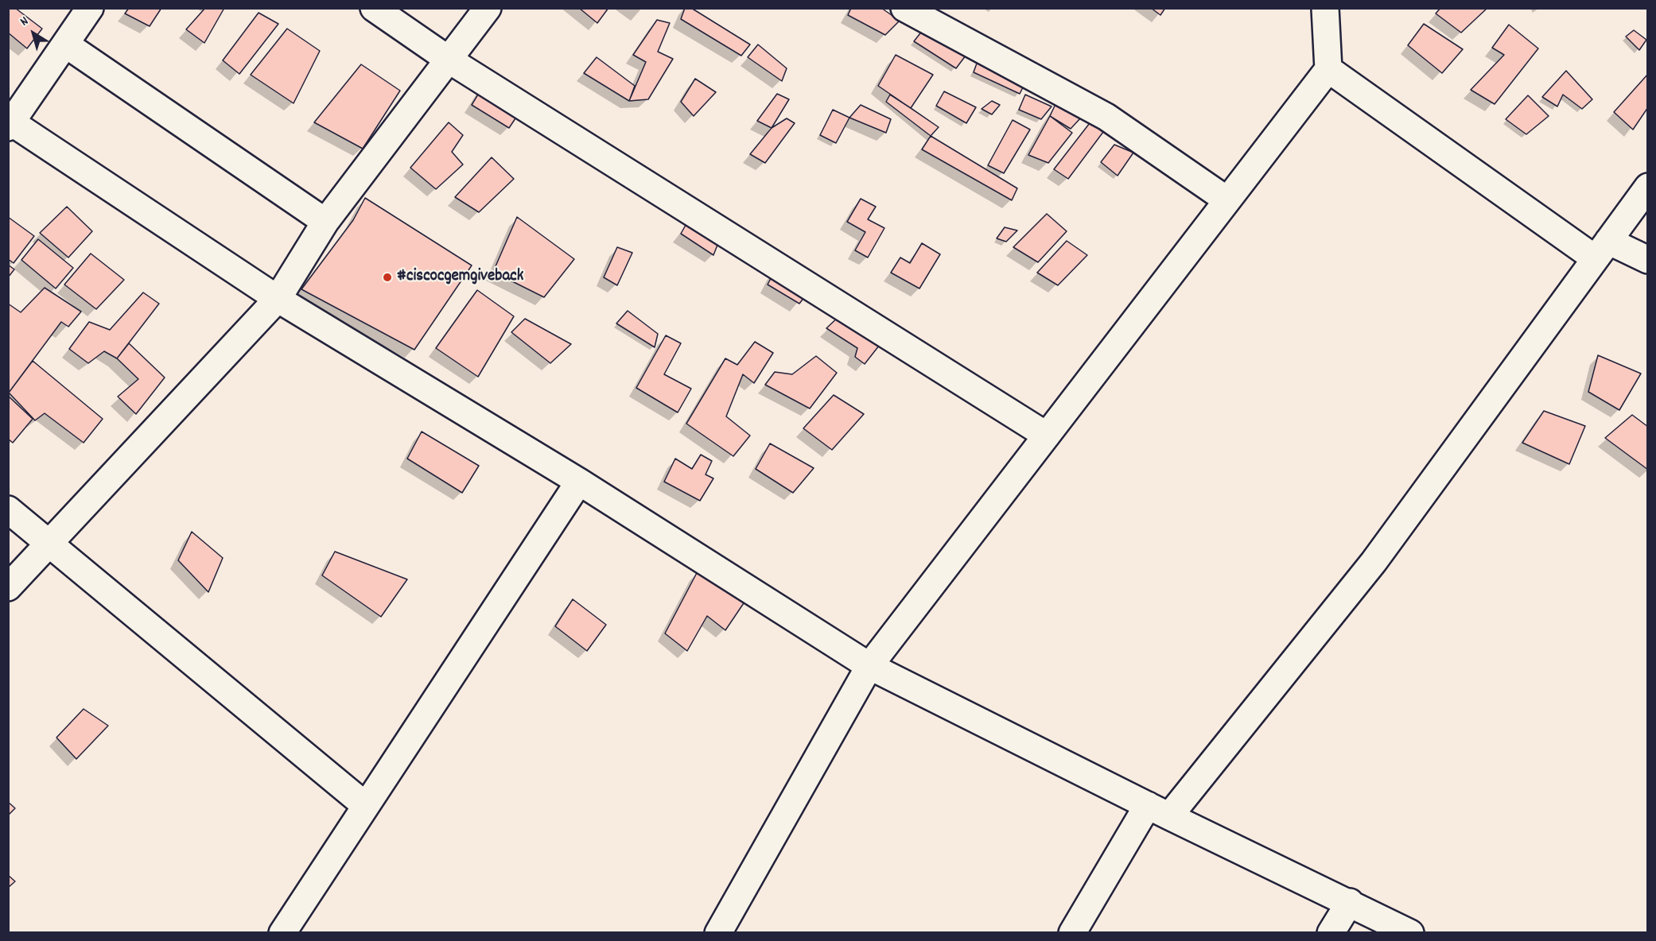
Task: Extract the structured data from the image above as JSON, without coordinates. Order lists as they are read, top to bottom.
{
  "places": ["#ciscocgemgiveback"],
  "north": "top left"
}
